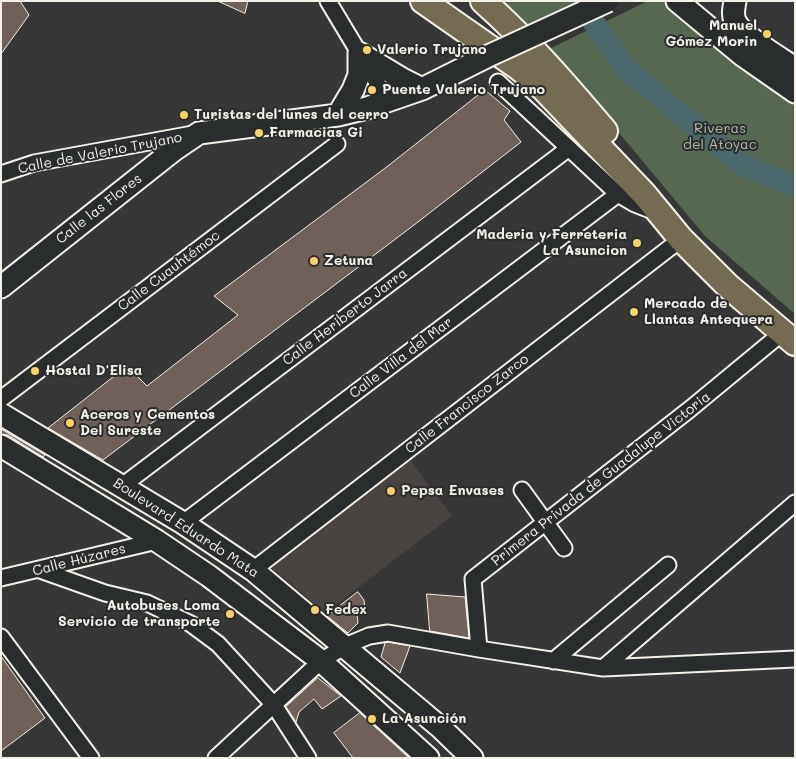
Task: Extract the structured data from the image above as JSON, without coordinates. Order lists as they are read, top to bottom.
{
  "streets": {
    "main road": ["Calle las Flores", "Boulevard Eduardo Mata"],
    "street": [
      "Calle de Valerio Trujano",
      "Calle Cuauhtémoc",
      "Calle Heriberto Jarra",
      "Calle Villa del Mar",
      "Calle Francisco Zarco",
      "Primera Privada de Guadalupe Victoria",
      "Calle Húzares"
    ]
  },
  "crossings": [
    ["Calle de Valerio Trujano", "Calle las Flores"],
    ["Calle Heriberto Jarra", "Boulevard Eduardo Mata"],
    ["Calle Villa del Mar", "Boulevard Eduardo Mata"],
    ["Calle Francisco Zarco", "Boulevard Eduardo Mata"],
    ["Boulevard Eduardo Mata", "Calle Húzares"]
  ],
  "parks": ["Riveras del Atoyac"],
  "places": [
    "Manuel Gómez Morin",
    "Valerio Trujano",
    "Puente Valerio Trujano",
    "Turistas del lunes del cerro",
    "Farmacias Gi",
    "Maderia y Ferreteria La Asuncion",
    "Zetuna",
    "Mercado de Llantas Antequera",
    "Hostal D'Elisa",
    "Aceros y Cementos Del Sureste",
    "Pepsa Envases",
    "Fedex",
    "Autobuses Loma Servicio de transporte",
    "La Asunción"
  ]
}
